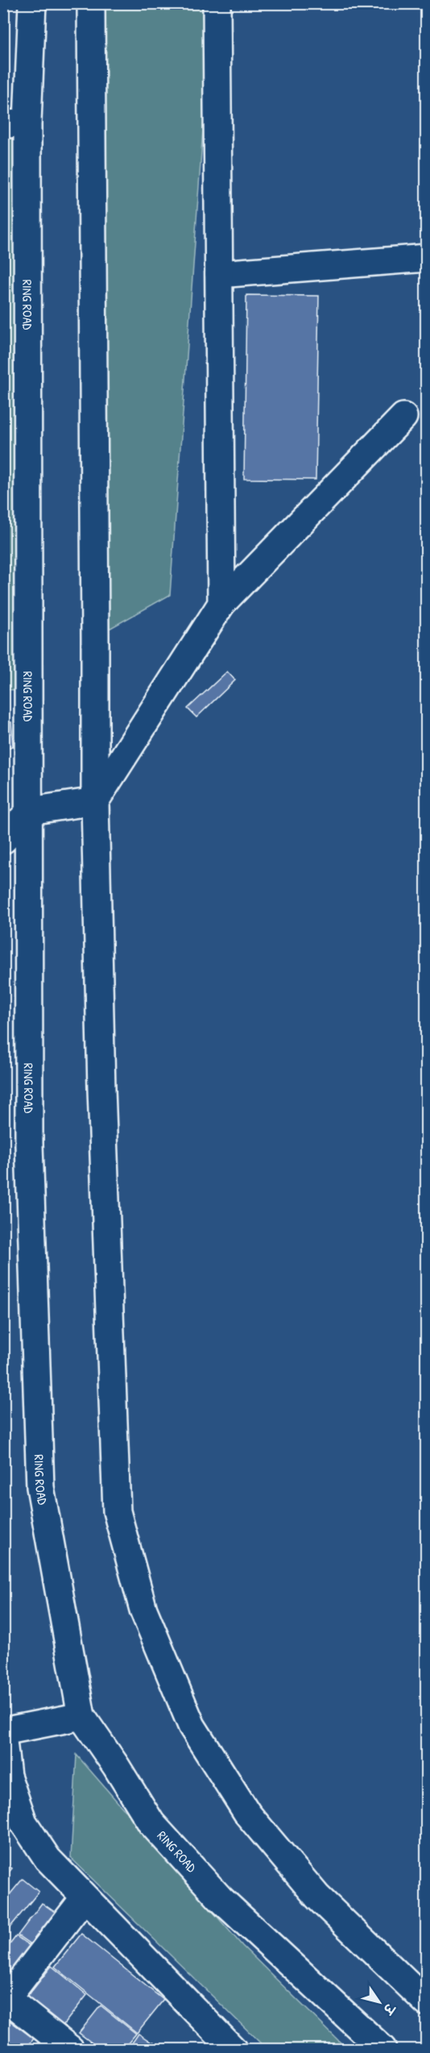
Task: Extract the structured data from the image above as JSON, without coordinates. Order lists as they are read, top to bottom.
{
  "streets": {
    "main road": ["RING ROAD"]
  },
  "north": "bottom right"
}
